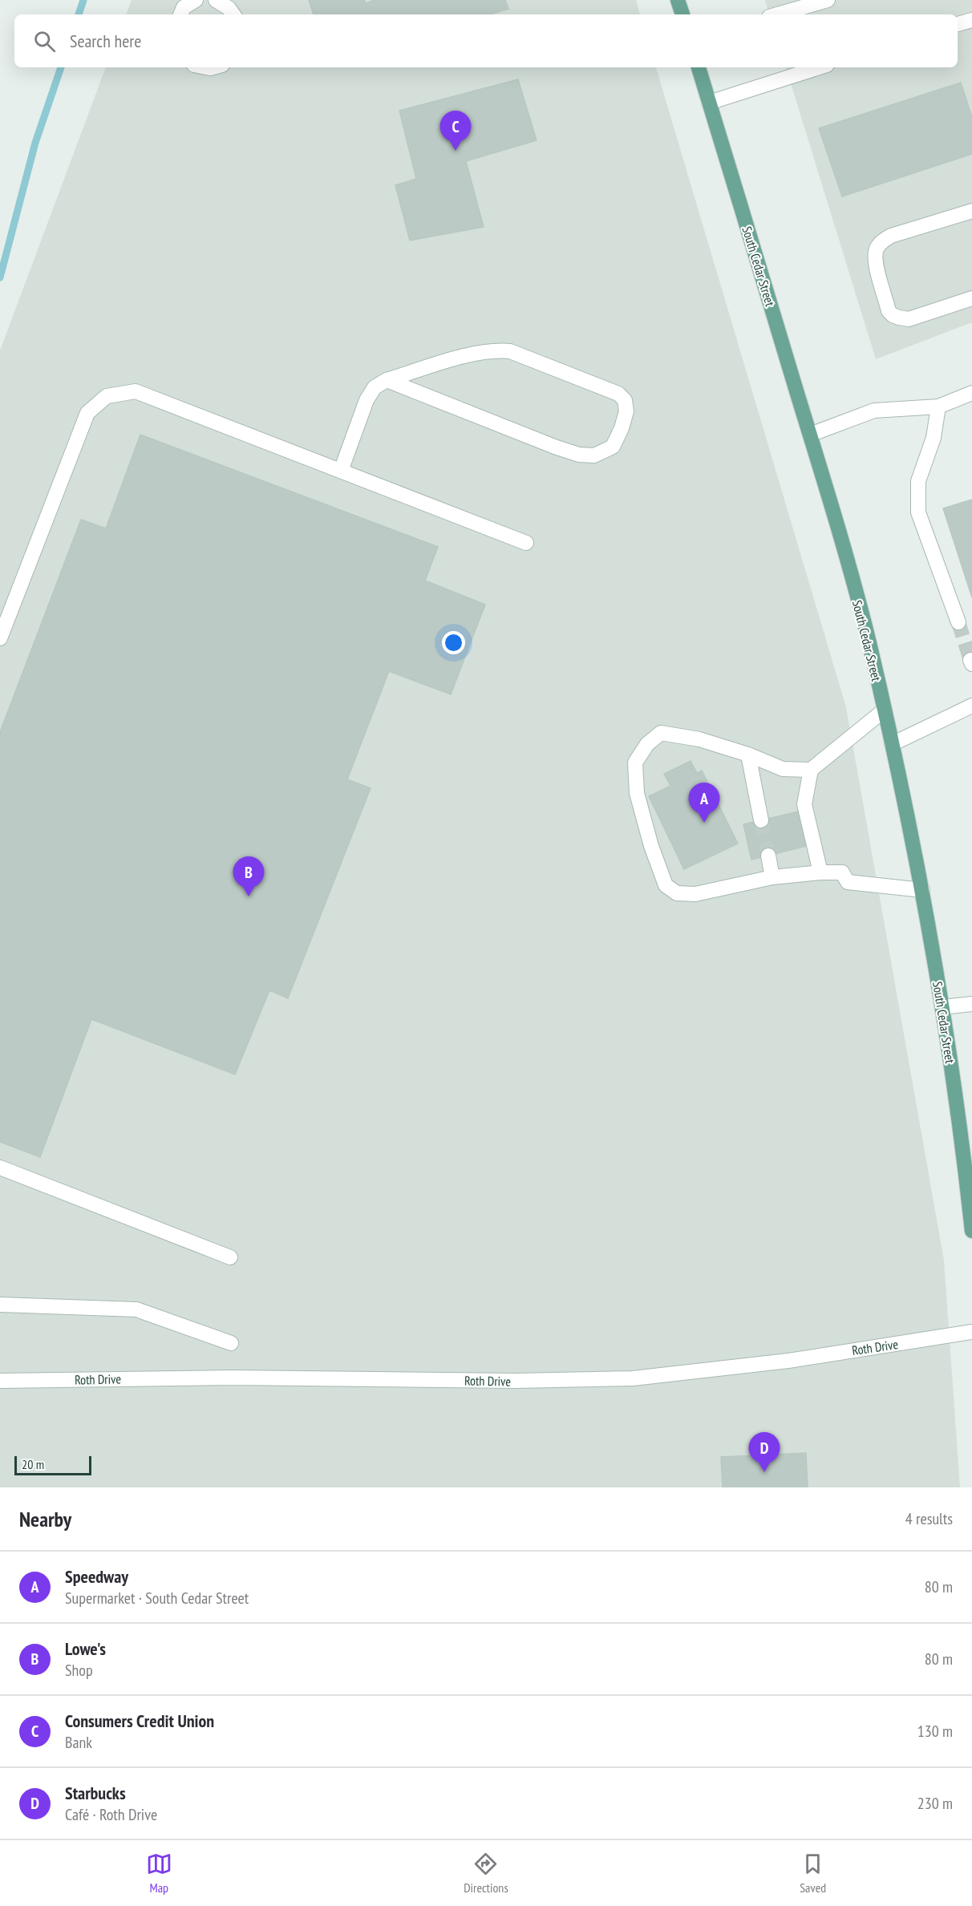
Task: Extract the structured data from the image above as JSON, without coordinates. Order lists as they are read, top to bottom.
{
  "streets": {
    "main road": ["South Cedar Street"],
    "street": ["Roth Drive"]
  },
  "scale_bar": "20 m",
  "page": {
    "search": "Search here",
    "pins": [
      "C",
      "A",
      "B",
      "D"
    ],
    "scale": "20 m",
    "heading": ["Nearby", "4 results"],
    "list": [
      {
        "mark": "A",
        "name": "Speedway",
        "note": "Supermarket · South Cedar Street",
        "value": "80 m"
      },
      {
        "mark": "B",
        "name": "Lowe's",
        "note": "Shop",
        "value": "80 m"
      },
      {
        "mark": "C",
        "name": "Consumers Credit Union",
        "note": "Bank",
        "value": "130 m"
      },
      {
        "mark": "D",
        "name": "Starbucks",
        "note": "Café · Roth Drive",
        "value": "230 m"
      }
    ],
    "nav": ["Map", "Directions", "Saved"]
  }
}
